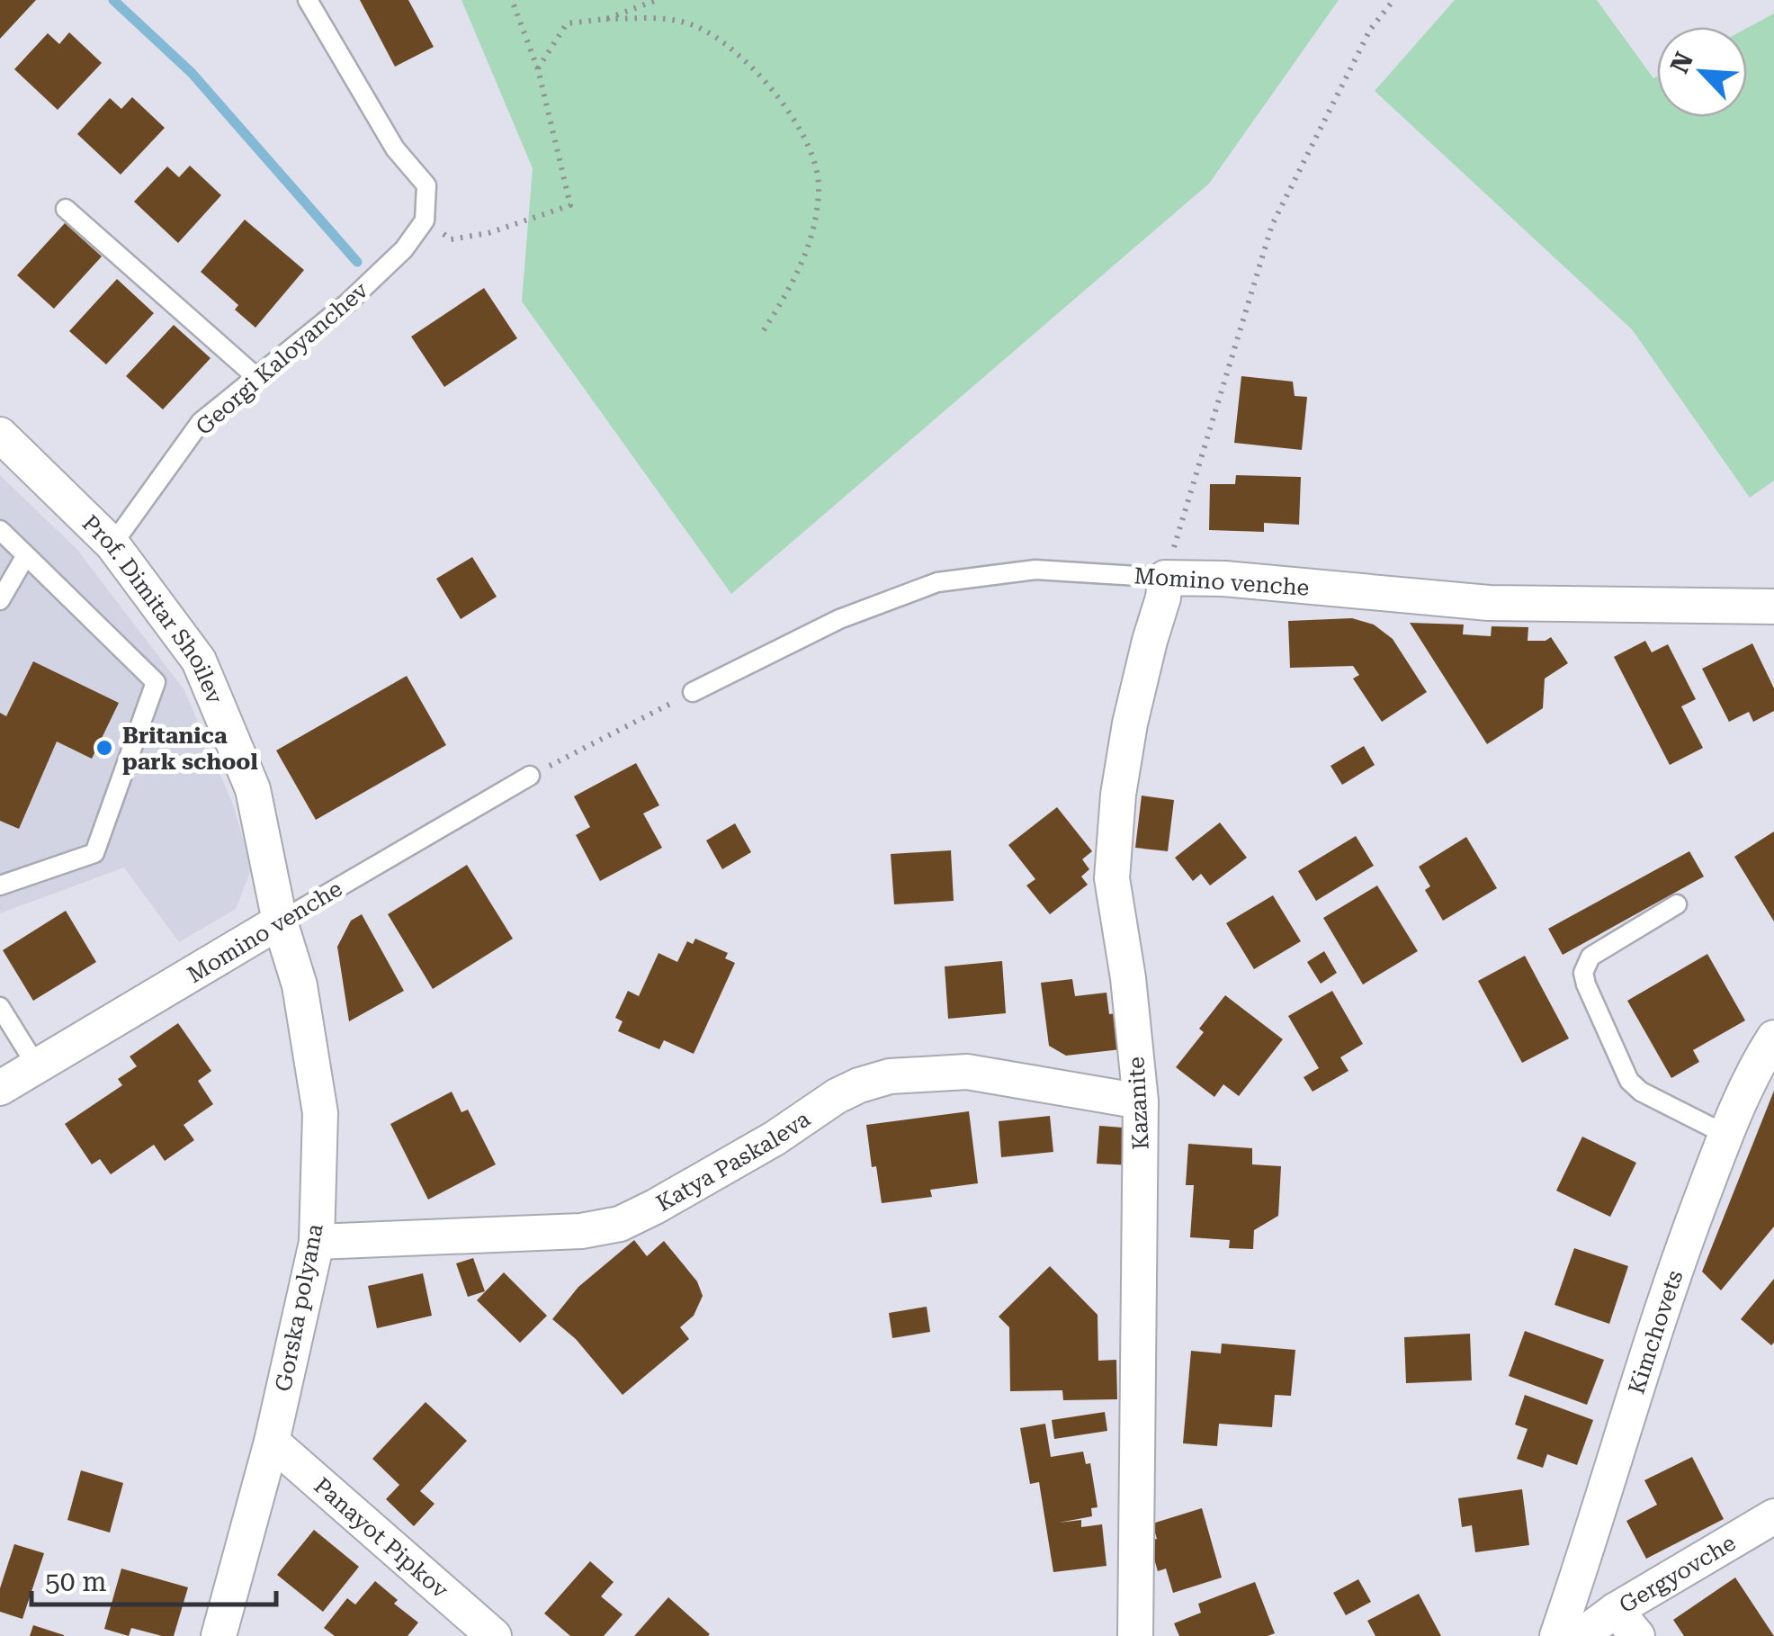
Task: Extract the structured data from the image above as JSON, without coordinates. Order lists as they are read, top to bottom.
{
  "streets": {
    "street": [
      "Momino venche",
      "Prof. Dimitar Shoilev",
      "Kazanite",
      "Katya Paskaleva",
      "Gorska polyana",
      "Kimchovets",
      "Panayot Pipkov",
      "Gergyovche"
    ],
    "lane": ["Georgi Kaloyanchev"]
  },
  "crossings": [
    ["Georgi Kaloyanchev", "Prof. Dimitar Shoilev"],
    ["Momino venche", "Prof. Dimitar Shoilev"],
    ["Momino venche", "Kazanite"],
    ["Momino venche", "Gorska polyana"],
    ["Prof. Dimitar Shoilev", "Gorska polyana"],
    ["Kazanite", "Katya Paskaleva"],
    ["Katya Paskaleva", "Gorska polyana"],
    ["Gorska polyana", "Panayot Pipkov"]
  ],
  "places": ["Britanica park school"],
  "scale_bar": "50 m",
  "north": "top left"
}
